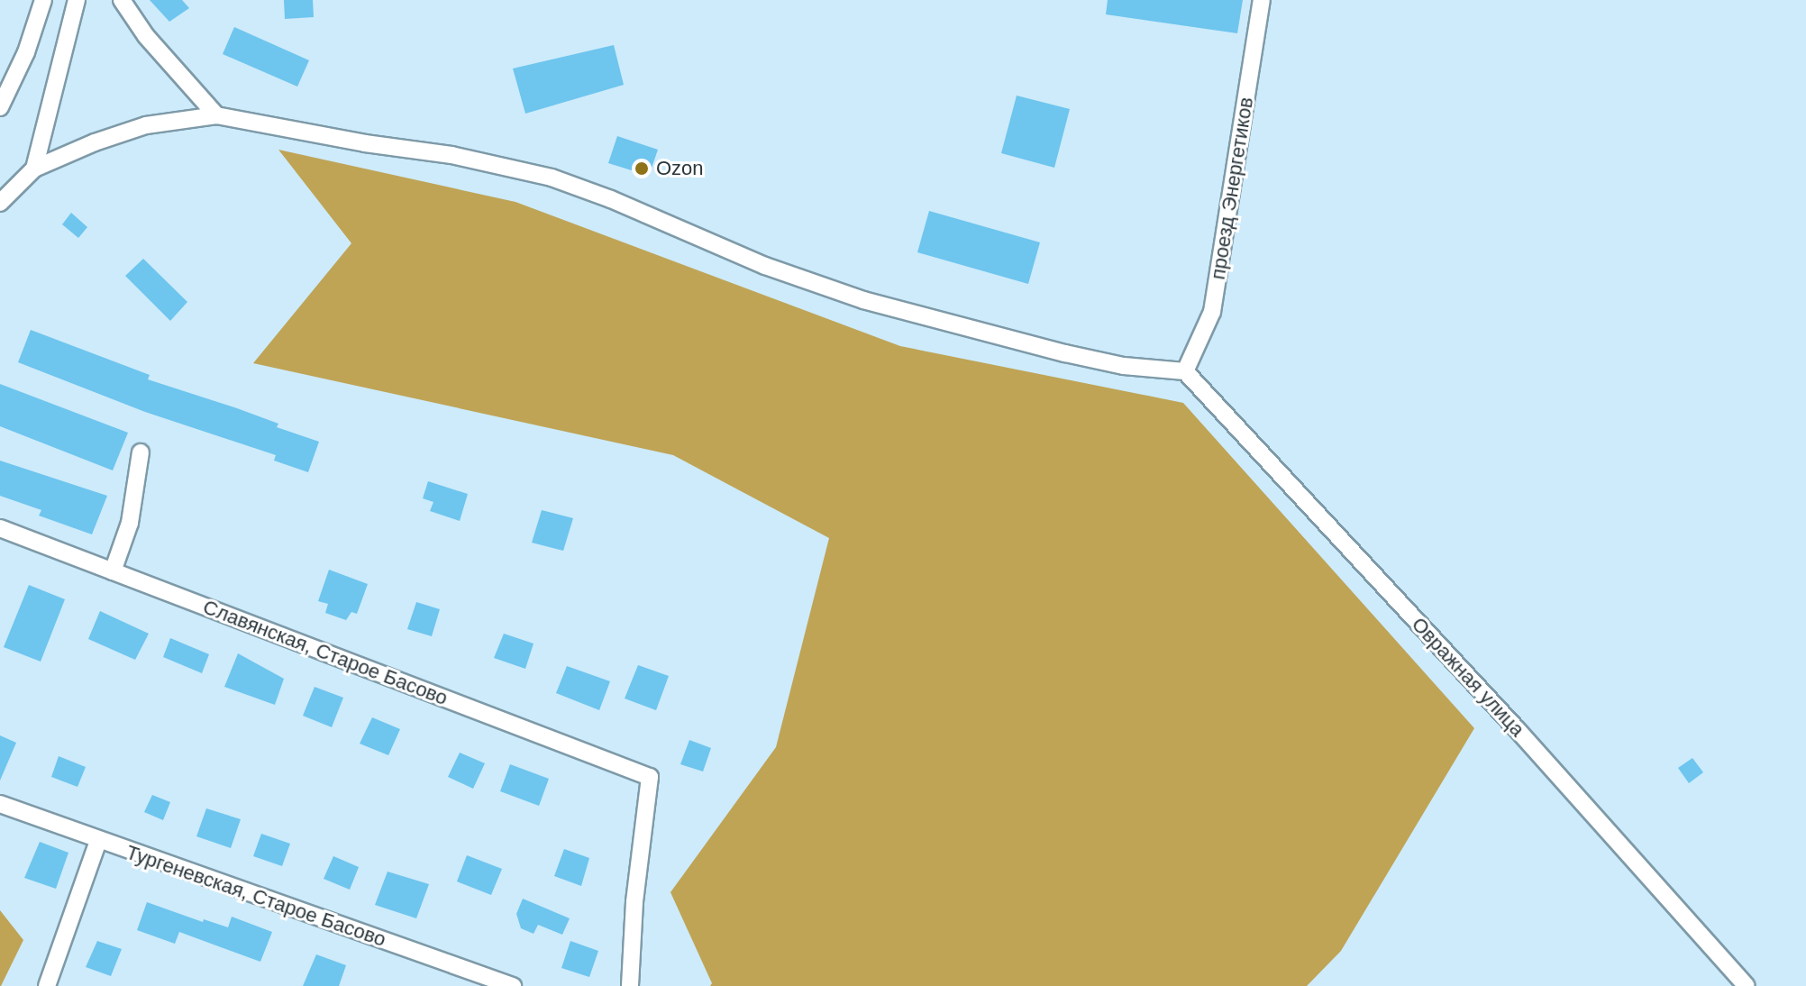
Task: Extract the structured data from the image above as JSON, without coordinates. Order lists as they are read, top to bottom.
{
  "streets": {
    "street": [
      "проезд Энергетиков",
      "Славянская, Старое Басово",
      "Овражная улица",
      "Тургеневская, Старое Басово"
    ]
  },
  "crossings": [
    ["проезд Энергетиков", "Овражная улица"]
  ],
  "places": ["Ozon"]
}
